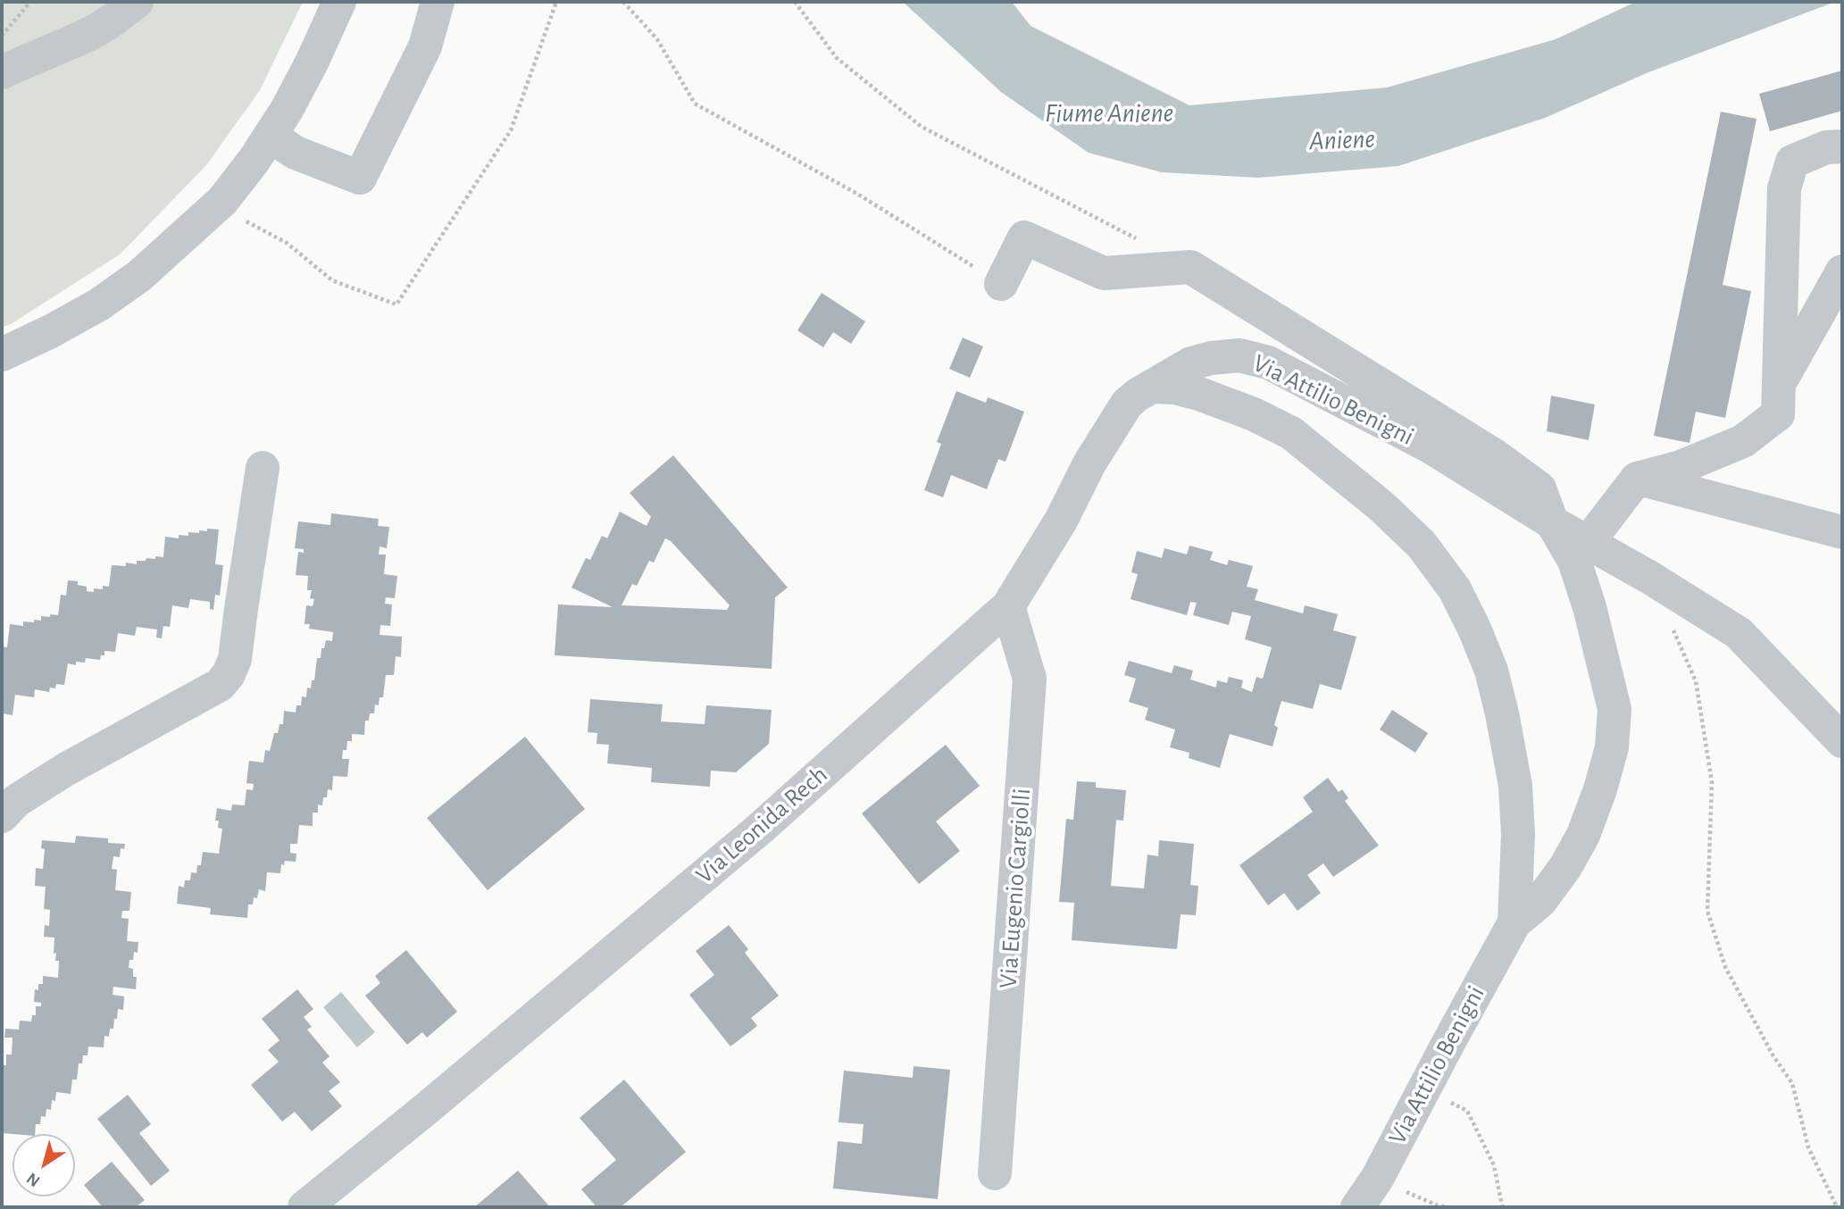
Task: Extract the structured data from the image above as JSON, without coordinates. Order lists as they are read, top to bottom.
{
  "streets": {
    "street": ["Via Attilio Benigni", "Via Leonida Rech", "Via Eugenio Cargiolli"]
  },
  "crossings": [
    ["Via Attilio Benigni", "Via Leonida Rech"],
    ["Via Leonida Rech", "Via Eugenio Cargiolli"]
  ],
  "water": ["Fiume Aniene", "Aniene"],
  "north": "bottom left"
}
